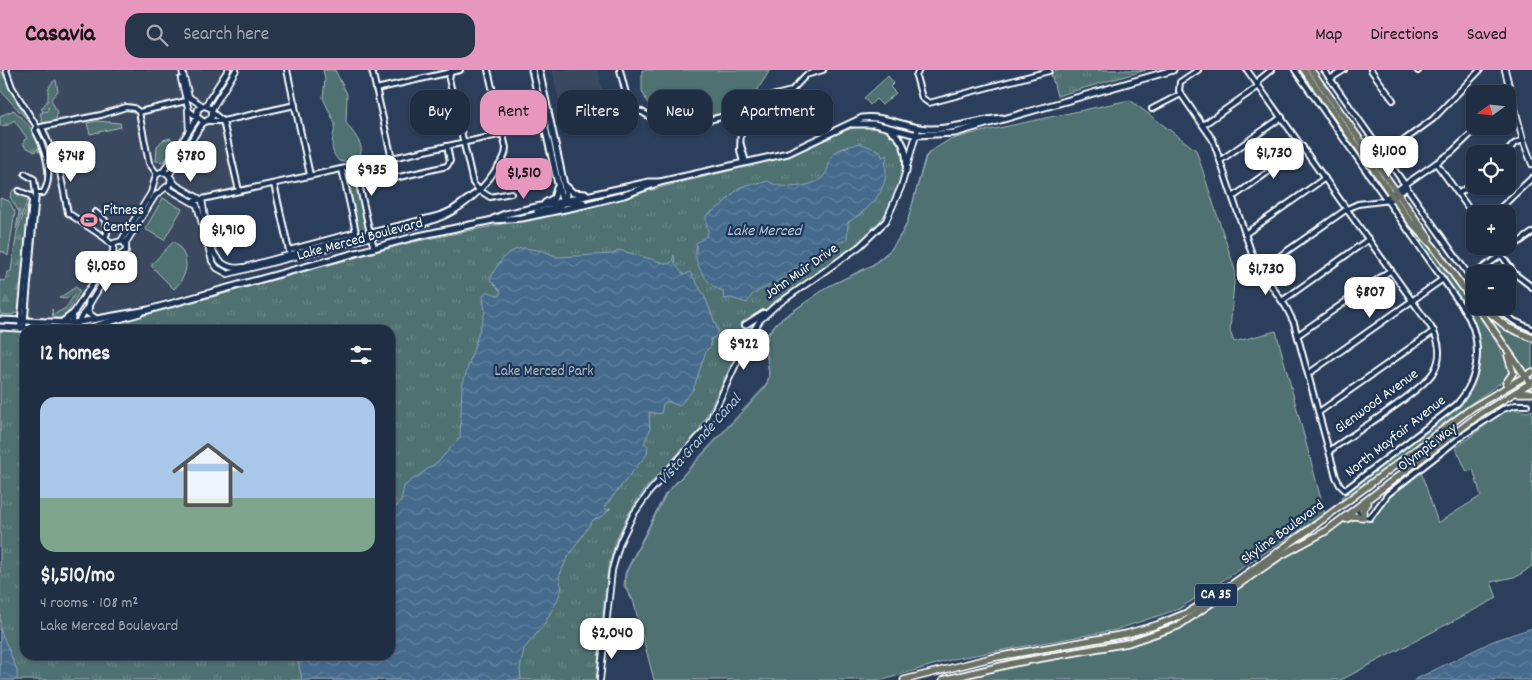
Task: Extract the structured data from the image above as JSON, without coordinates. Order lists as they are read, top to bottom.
{
  "streets": {
    "main road": ["Lake Merced Boulevard", "Skyline Boulevard", "CA 35"],
    "street": [
      "John Muir Drive",
      "Glenwood Avenue",
      "North Mayfair Avenue",
      "Olympic Way"
    ]
  },
  "crossings": [
    ["Lake Merced Boulevard", "John Muir Drive"],
    ["Glenwood Avenue", "North Mayfair Avenue"]
  ],
  "water": ["Lake Merced", "Vista Grande Canal"],
  "parks": ["Lake Merced Park"],
  "places": {
    "sports": ["Fitness Center"]
  },
  "north": "left",
  "page": {
    "header": "Casavia",
    "search": "Search here",
    "nav": ["Map", "Directions", "Saved"],
    "map_buttons": ["+", "−"],
    "chip": [
      "Buy",
      "Rent",
      "Filters",
      "New",
      "Apartment"
    ],
    "price": [
      "$1,100",
      "$1,730",
      "$748",
      "$780",
      "$935",
      "$1,510",
      "$1,910",
      "$1,050",
      "$1,730",
      "$807",
      "$922",
      "$2,040"
    ],
    "heading": "12 homes",
    "list": [
      {
        "name": "$1,510/mo",
        "note": "4 rooms · 108 m² · Lake Merced Boulevard"
      }
    ]
  }
}
